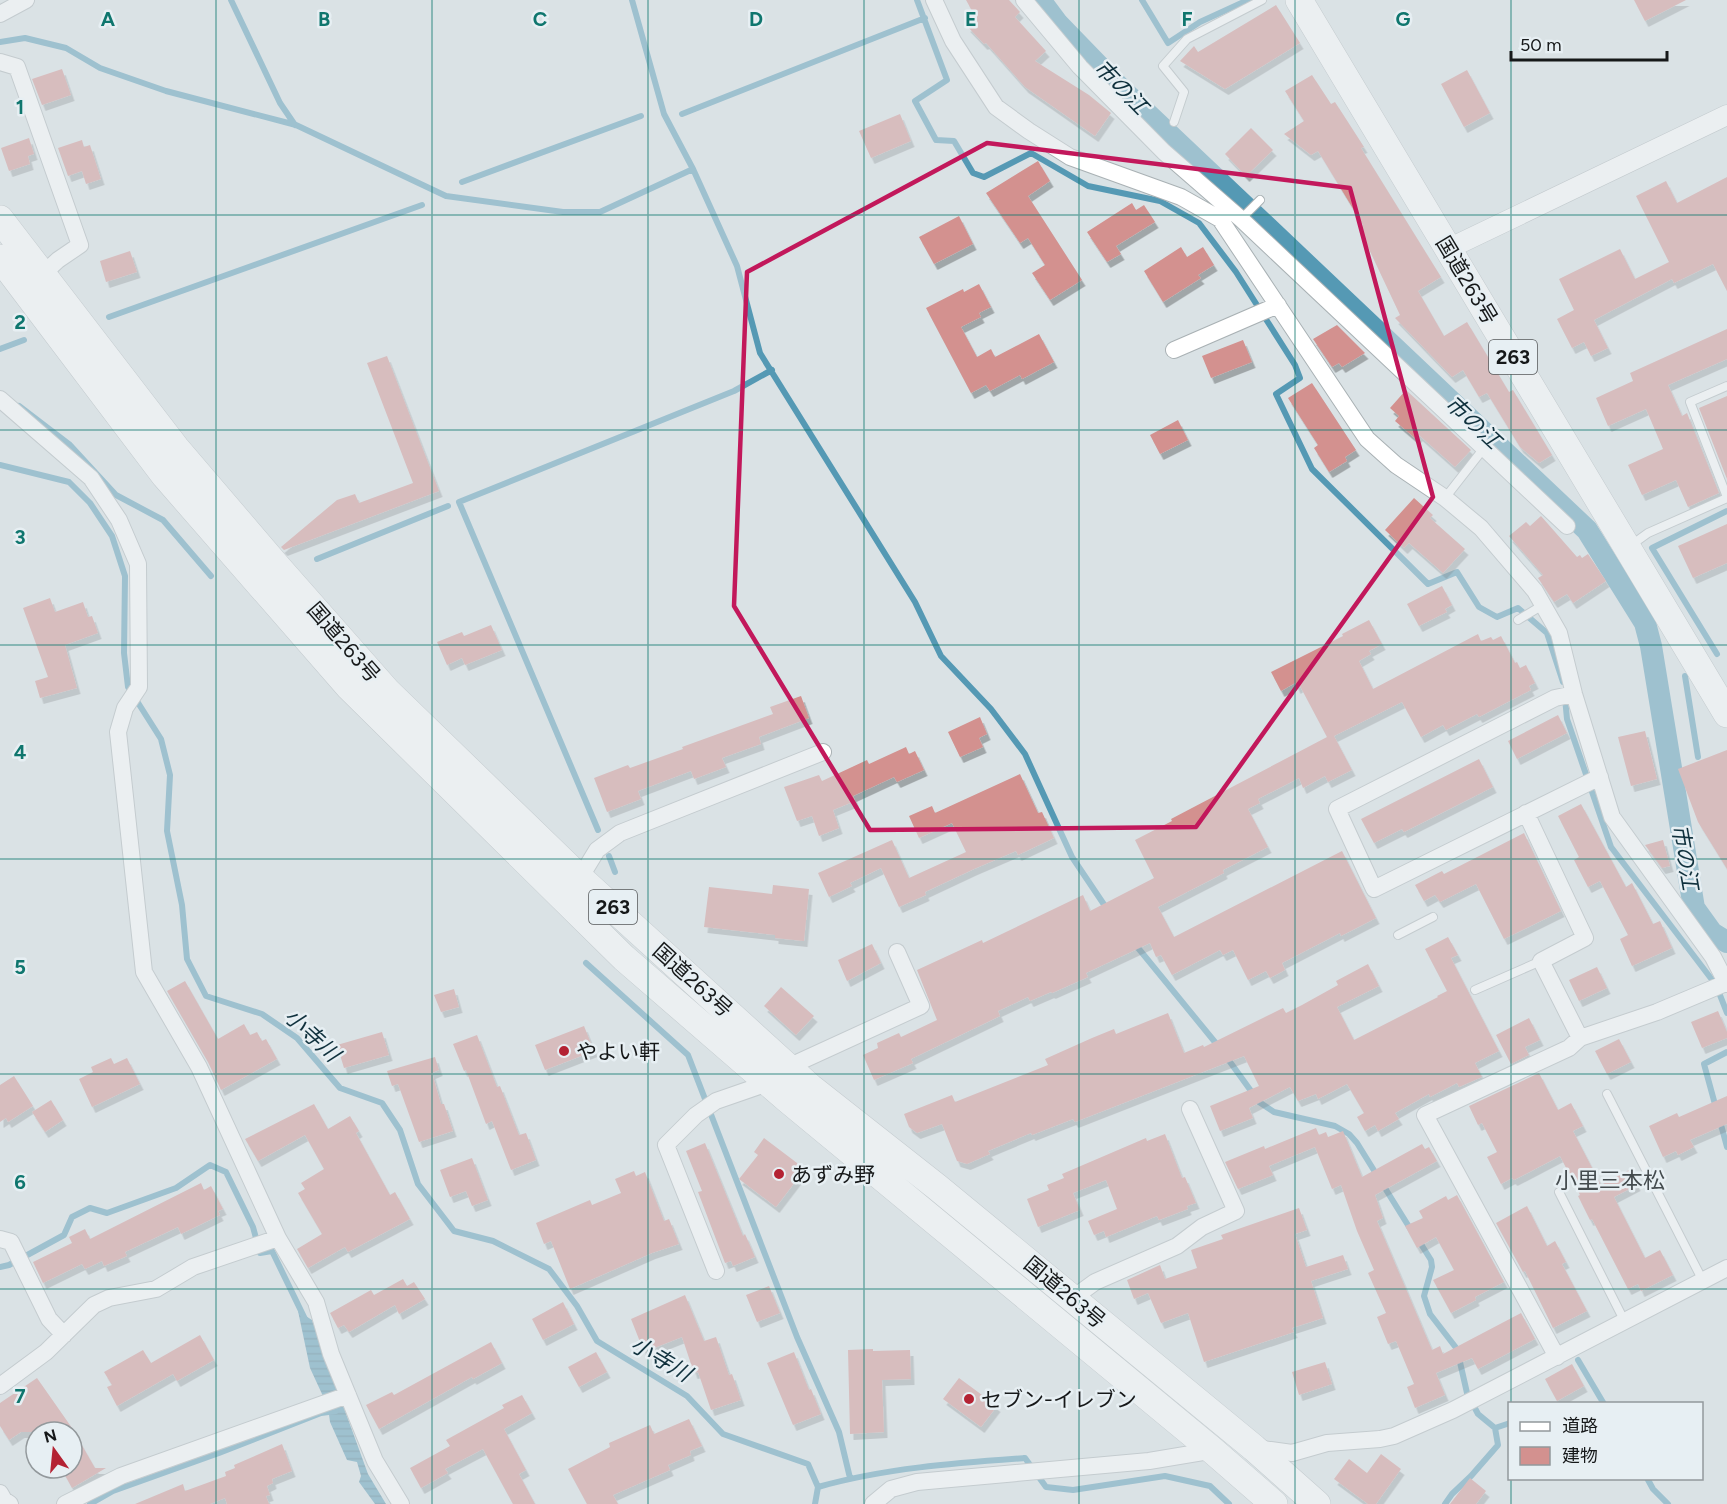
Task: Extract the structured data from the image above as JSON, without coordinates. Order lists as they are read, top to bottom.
{
  "streets": {
    "highway": ["国道263号", "263"]
  },
  "districts": ["小里三本松"],
  "water": ["市の江", "小寺川"],
  "places": ["やよい軒", "あずみ野", "セブン-イレブン"],
  "legend": ["道路", "建物"],
  "scale_bar": "50 m",
  "north": "top",
  "grid": {
    "columns": [
      "A",
      "B",
      "C",
      "D",
      "E",
      "F",
      "G"
    ],
    "rows": [
      "1",
      "2",
      "3",
      "4",
      "5",
      "6",
      "7"
    ]
  }
}
